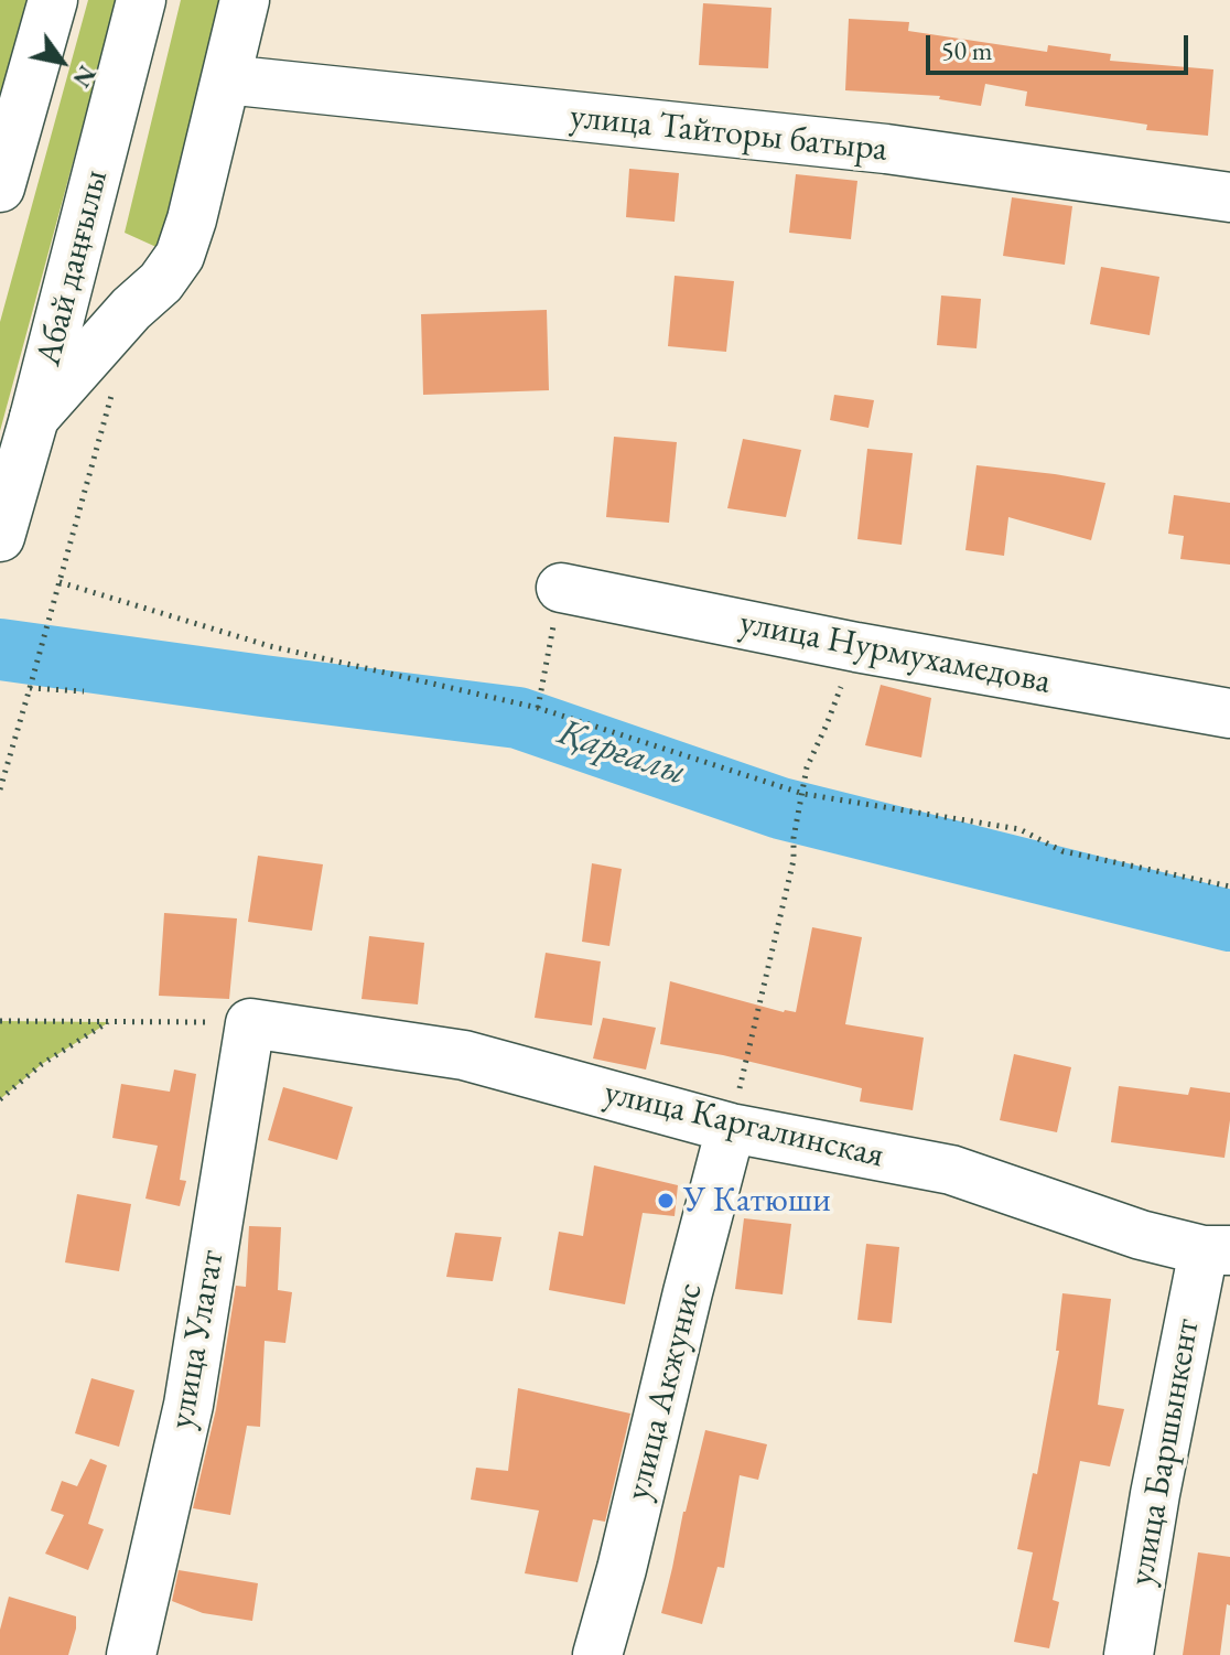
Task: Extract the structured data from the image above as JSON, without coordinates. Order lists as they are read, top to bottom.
{
  "streets": {
    "street": [
      "улица Тайторы батыра",
      "Абай даңғылы",
      "улица Нурмухамедова",
      "улица Каргалинская",
      "улица Улагат",
      "улица Акжунис",
      "улица Баршынкент"
    ]
  },
  "crossings": [
    ["улица Каргалинская", "улица Улагат"],
    ["улица Каргалинская", "улица Акжунис"],
    ["улица Каргалинская", "улица Баршынкент"]
  ],
  "water": ["Қарғалы"],
  "places": ["У Катюши"],
  "scale_bar": "50 m",
  "north": "bottom right"
}
